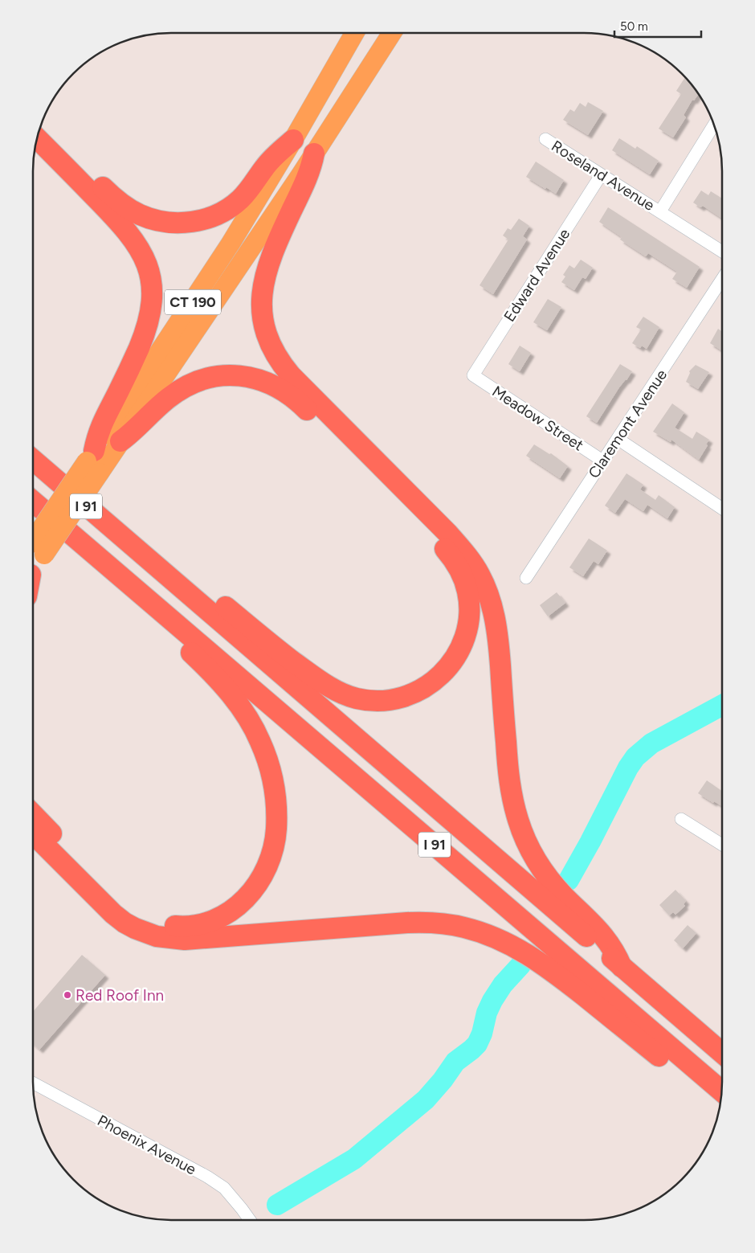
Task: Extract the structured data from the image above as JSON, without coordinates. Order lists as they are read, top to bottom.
{
  "streets": {
    "highway": ["I 91"],
    "main road": ["CT 190"],
    "street": [
      "Roseland Avenue",
      "Edward Avenue",
      "Meadow Street",
      "Claremont Avenue",
      "Phoenix Avenue"
    ]
  },
  "crossings": [
    ["Roseland Avenue", "Edward Avenue"],
    ["Edward Avenue", "Meadow Street"],
    ["Meadow Street", "Claremont Avenue"]
  ],
  "places": ["Red Roof Inn"],
  "scale_bar": "50 m"
}
